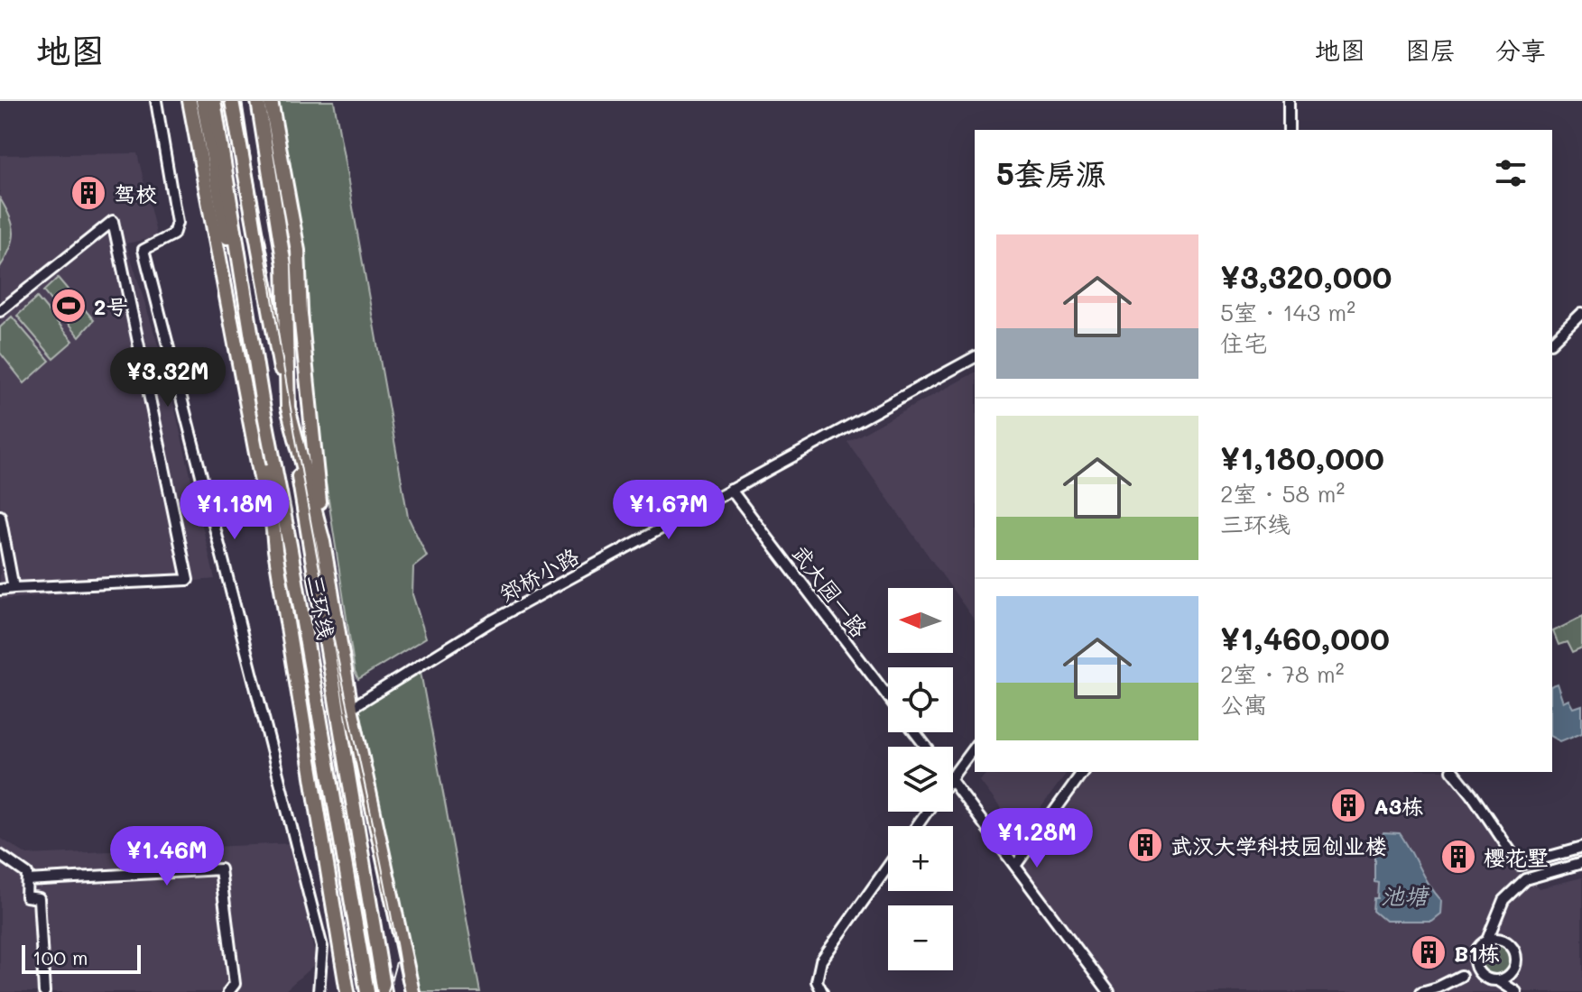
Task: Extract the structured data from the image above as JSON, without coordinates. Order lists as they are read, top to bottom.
{
  "streets": {
    "highway": ["三环线"],
    "street": ["郑桥小路", "武大园一路"]
  },
  "crossings": [
    ["郑桥小路", "武大园一路"]
  ],
  "water": ["池塘"],
  "places": {
    "building": [
      "驾校",
      "A3栋",
      "武汉大学科技园创业楼",
      "樱花墅",
      "B1栋"
    ],
    "sports": ["2号"]
  },
  "scale_bar": "100 m",
  "north": "left",
  "page": {
    "header": "地图",
    "nav": ["地图", "图层", "分享"],
    "heading": "5套房源",
    "list": [
      {
        "name": "¥3,320,000",
        "note": "5室 · 143 m² · 住宅"
      },
      {
        "name": "¥1,180,000",
        "note": "2室 · 58 m² · 三环线"
      },
      {
        "name": "¥1,460,000",
        "note": "2室 · 78 m² · 公寓"
      }
    ],
    "price": [
      "¥3.32M",
      "¥1.18M",
      "¥1.67M",
      "¥1.28M",
      "¥1.46M"
    ],
    "map_buttons": ["+", "−"],
    "scale": "100 m"
  }
}
